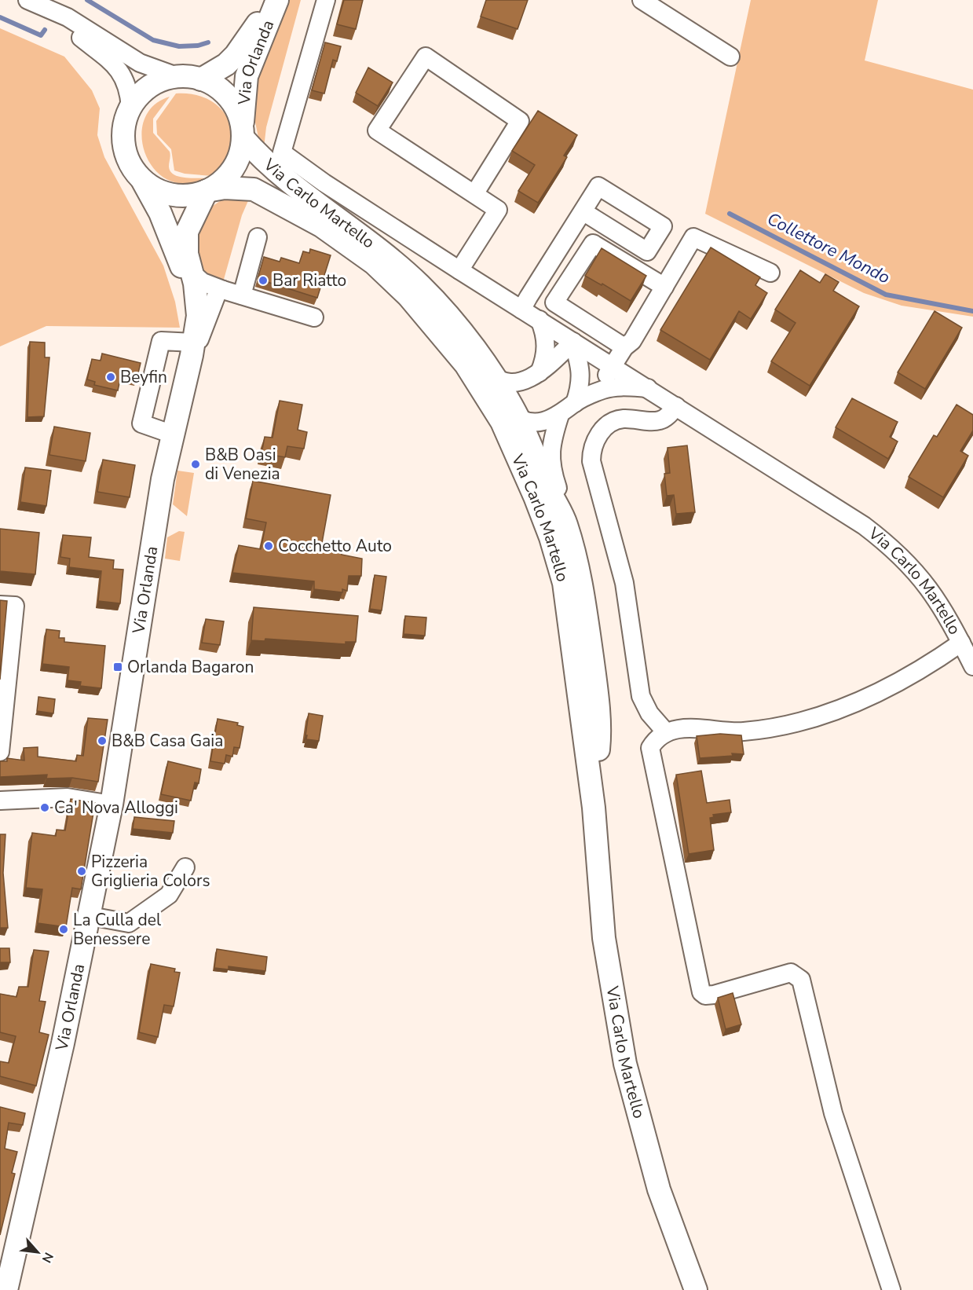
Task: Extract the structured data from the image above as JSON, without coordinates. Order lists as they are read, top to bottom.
{
  "streets": {
    "main road": ["Via Orlanda", "Via Carlo Martello"]
  },
  "crossings": [
    ["Via Orlanda", "Via Carlo Martello"]
  ],
  "water": ["Collettore Mondo"],
  "places": {
    "other": [
      "Bar Riatto",
      "Beyfin",
      "B&B Oasi di Venezia",
      "Cocchetto Auto",
      "B&B Casa Gaia",
      "Ca' Nova Alloggi",
      "Pizzeria Griglieria Colors",
      "La Culla del Benessere"
    ],
    "transit": ["Orlanda Bagaron"]
  },
  "north": "bottom right"
}
